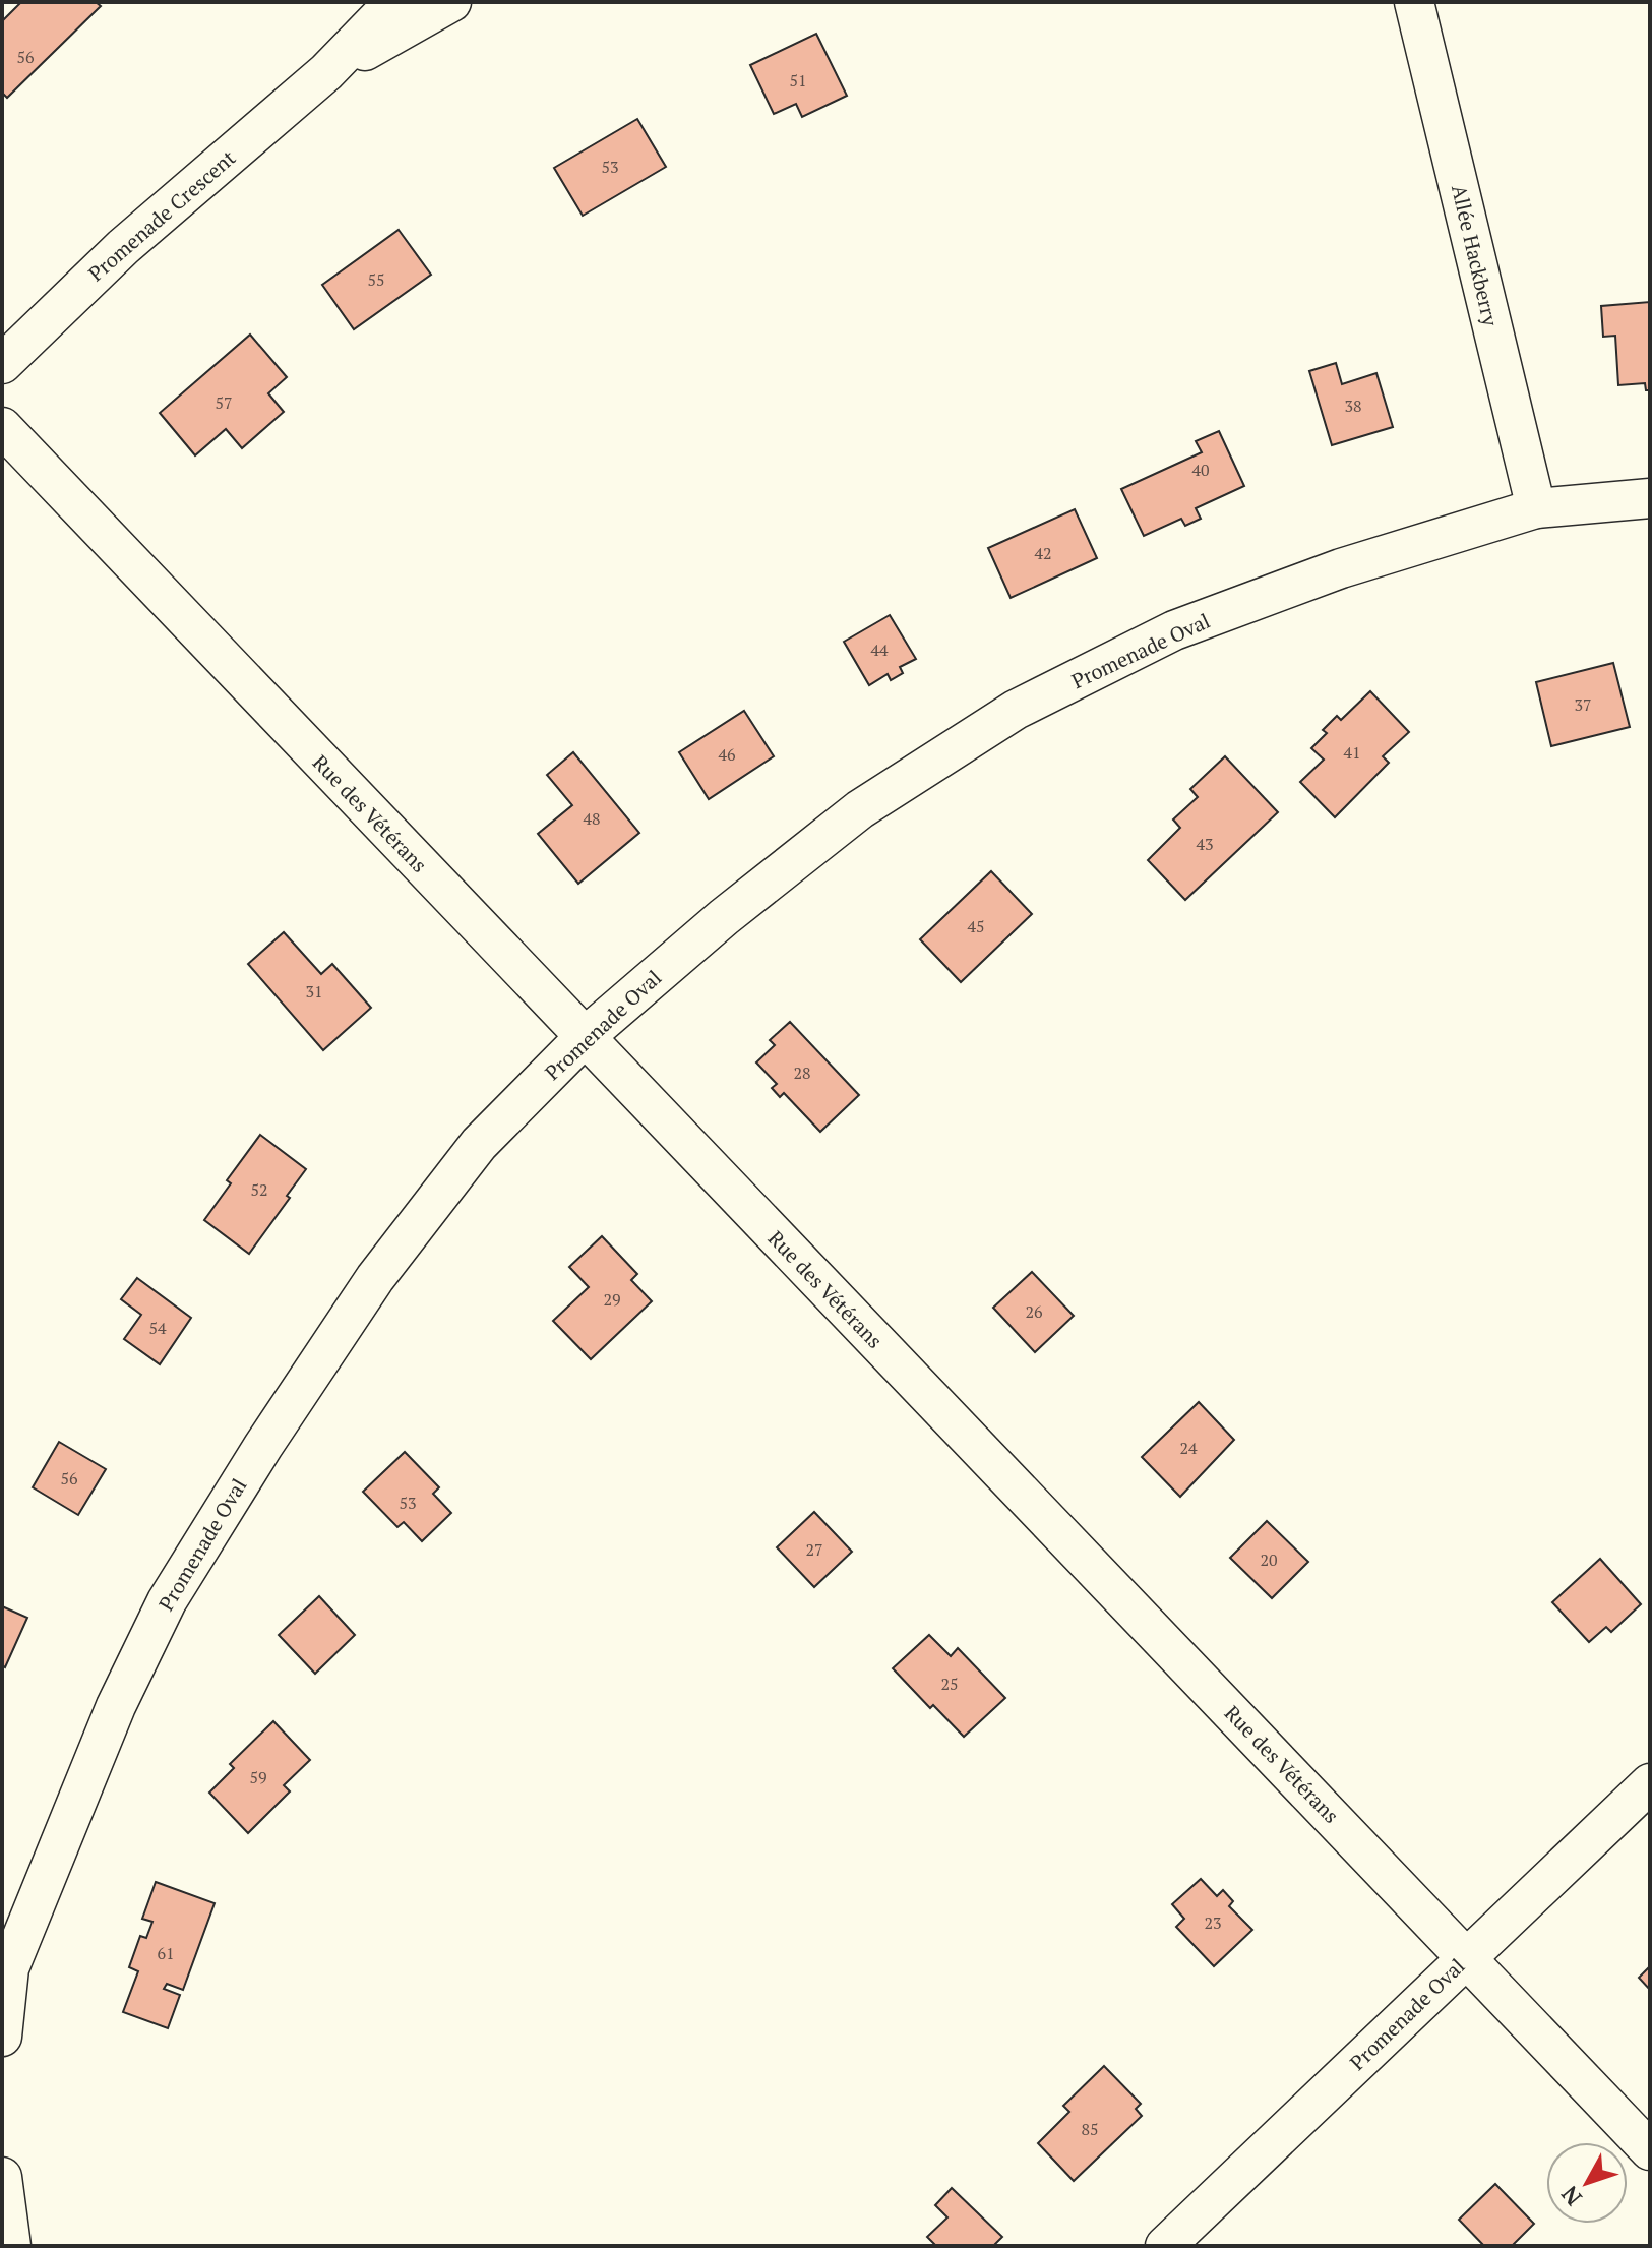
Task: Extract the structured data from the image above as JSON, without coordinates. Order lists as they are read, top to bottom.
{
  "streets": {
    "street": [
      "Promenade Crescent",
      "Allée Hackberry",
      "Promenade Oval",
      "Rue des Vétérans"
    ]
  },
  "crossings": [
    ["Allée Hackberry", "Promenade Oval"],
    ["Promenade Oval", "Rue des Vétérans"]
  ],
  "house_numbers": [
    "56",
    "51",
    "53",
    "55",
    "57",
    "38",
    "40",
    "42",
    "44",
    "37",
    "41",
    "46",
    "48",
    "43",
    "45",
    "31",
    "28",
    "52",
    "29",
    "26",
    "54",
    "24",
    "56",
    "53",
    "27",
    "20",
    "25",
    "59",
    "23",
    "61",
    "85"
  ],
  "north": "bottom left"
}
